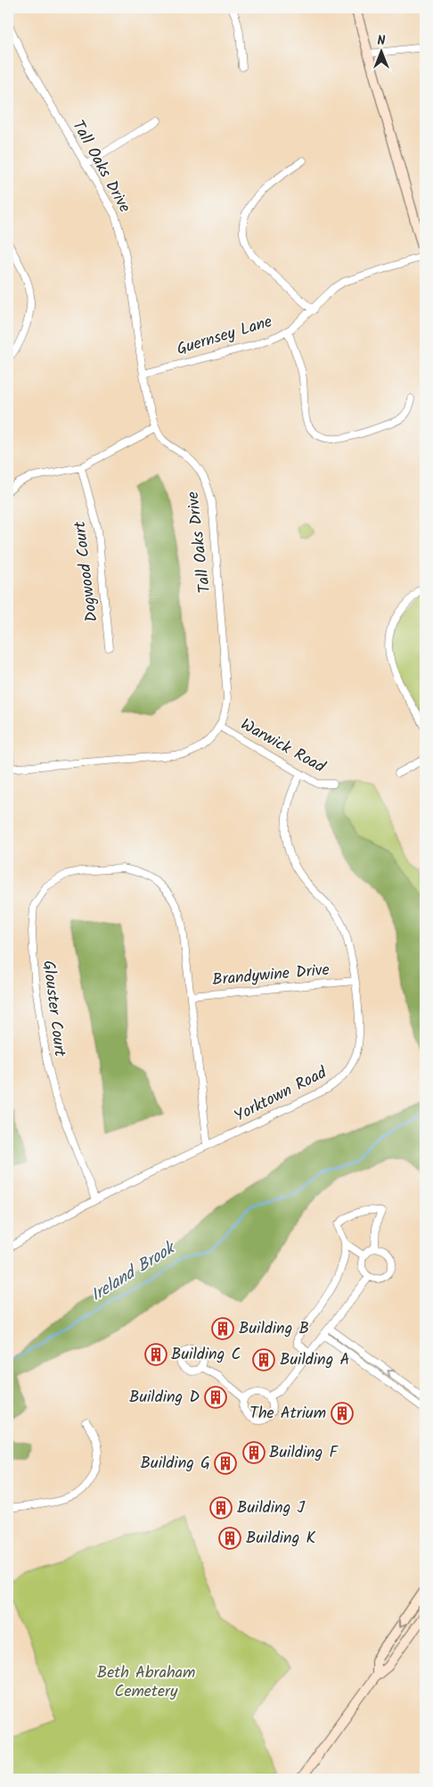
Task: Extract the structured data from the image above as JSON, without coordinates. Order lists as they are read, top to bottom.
{
  "streets": {
    "street": [
      "Tall Oaks Drive",
      "Guernsey Lane",
      "Dogwood Court",
      "Warwick Road",
      "Brandywine Drive",
      "Glouster Court",
      "Yorktown Road"
    ]
  },
  "crossings": [
    ["Tall Oaks Drive", "Guernsey Lane"],
    ["Tall Oaks Drive", "Warwick Road"],
    ["Warwick Road", "Yorktown Road"],
    ["Brandywine Drive", "Glouster Court"],
    ["Brandywine Drive", "Yorktown Road"],
    ["Glouster Court", "Yorktown Road"]
  ],
  "water": ["Ireland Brook"],
  "parks": ["Beth Abraham Cemetery"],
  "places": {
    "building": [
      "Building B",
      "Building C",
      "Building A",
      "Building D",
      "The Atrium",
      "Building F",
      "Building G",
      "Building J",
      "Building K"
    ]
  },
  "north": "top"
}
